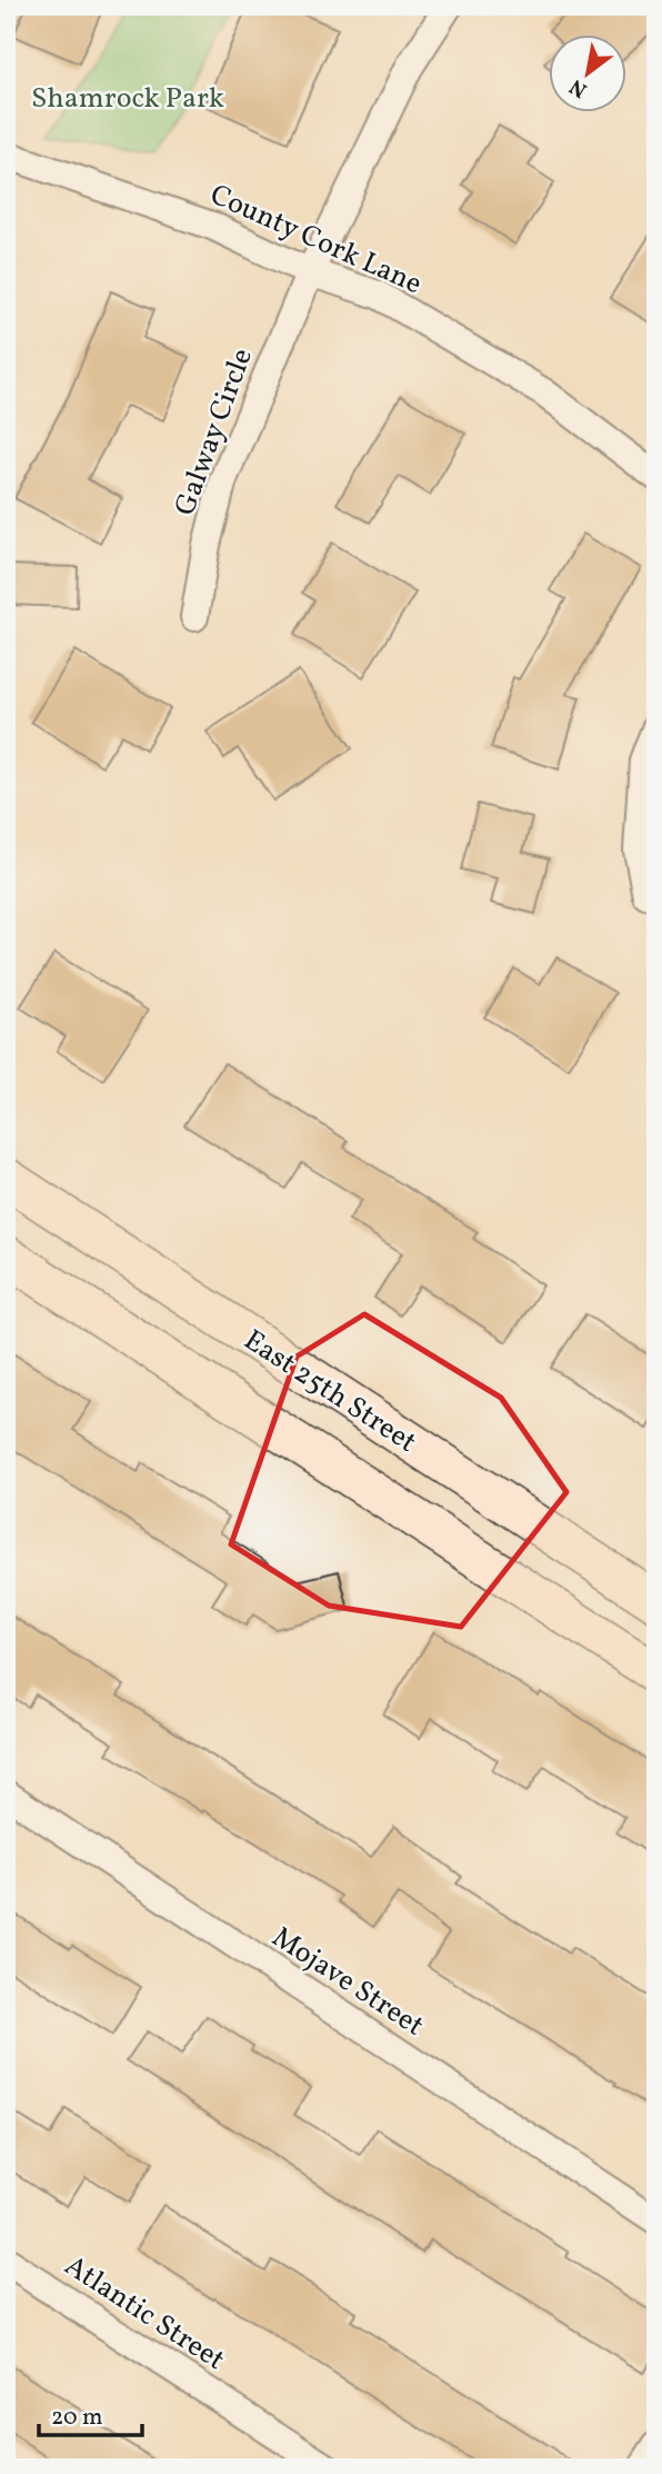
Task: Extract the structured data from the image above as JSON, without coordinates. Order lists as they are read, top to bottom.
{
  "streets": {
    "street": [
      "County Cork Lane",
      "Galway Circle",
      "East 25th Street",
      "Mojave Street",
      "Atlantic Street"
    ]
  },
  "crossings": [
    ["County Cork Lane", "Galway Circle"]
  ],
  "parks": ["Shamrock Park"],
  "scale_bar": "20 m",
  "north": "bottom left"
}
